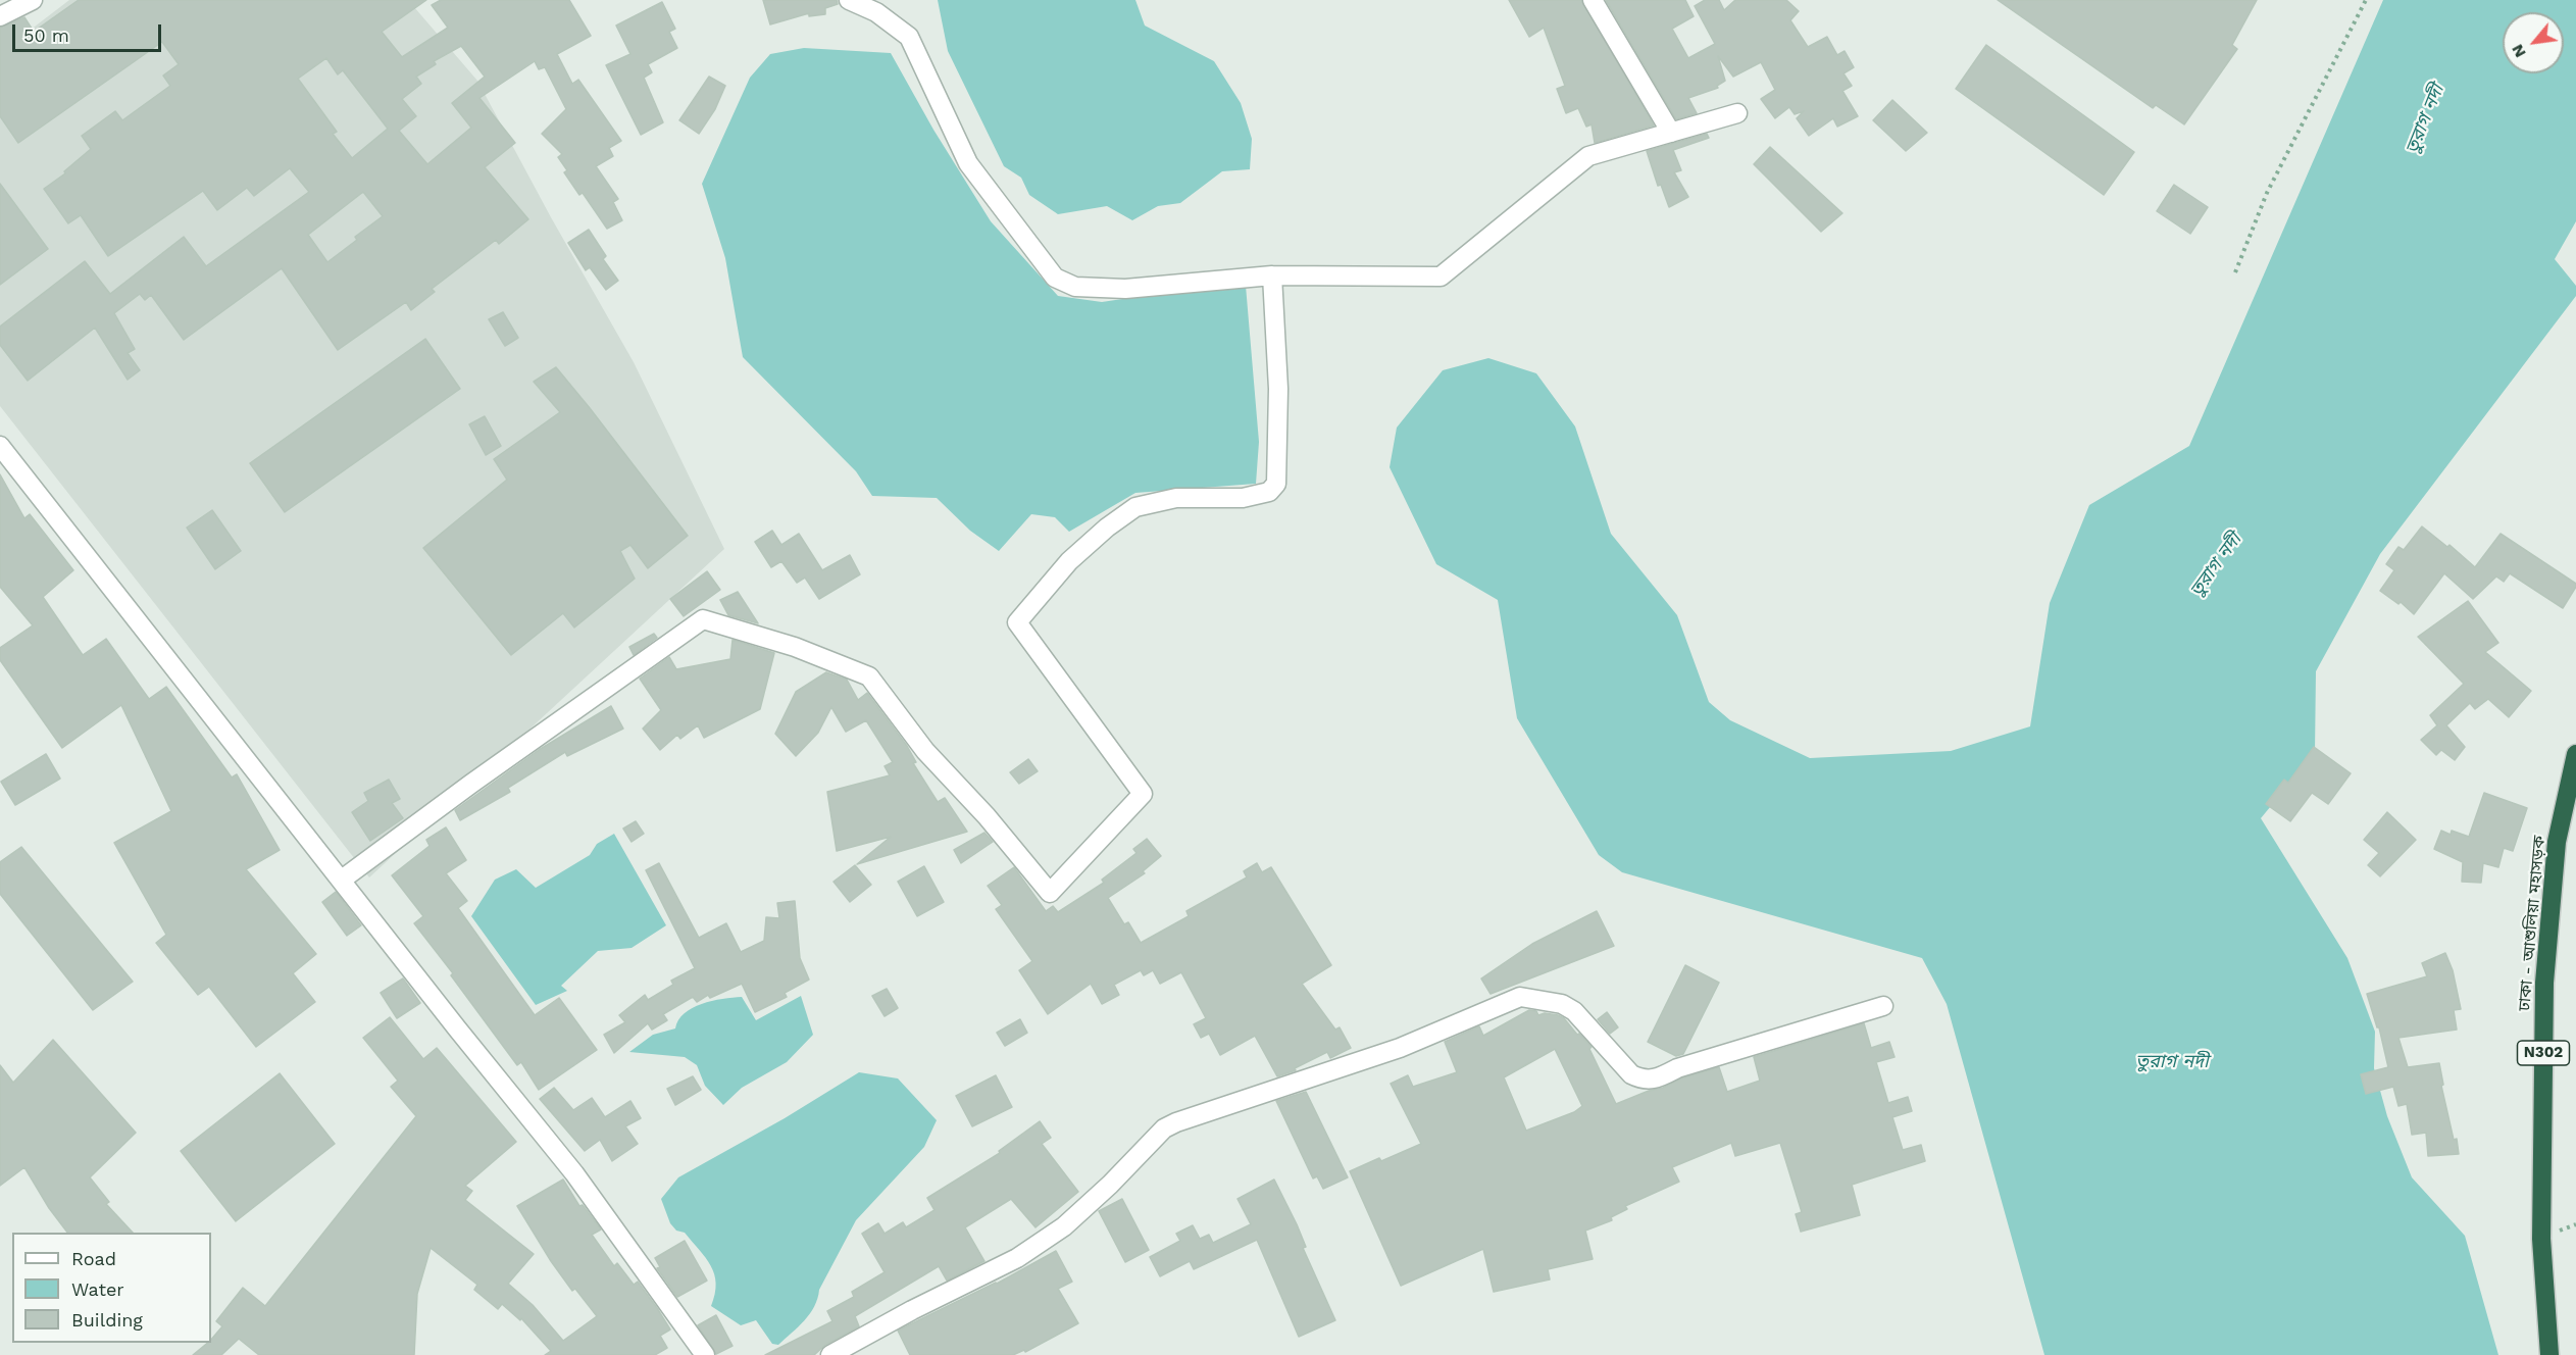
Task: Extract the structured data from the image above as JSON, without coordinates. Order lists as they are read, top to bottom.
{
  "streets": {
    "highway": ["ঢাকা - আশুলিয়া মহাসড়ক", "N302"]
  },
  "water": ["তুরাগ নদী"],
  "legend": ["Road", "Water", "Building"],
  "scale_bar": "50 m",
  "north": "bottom left"
}
